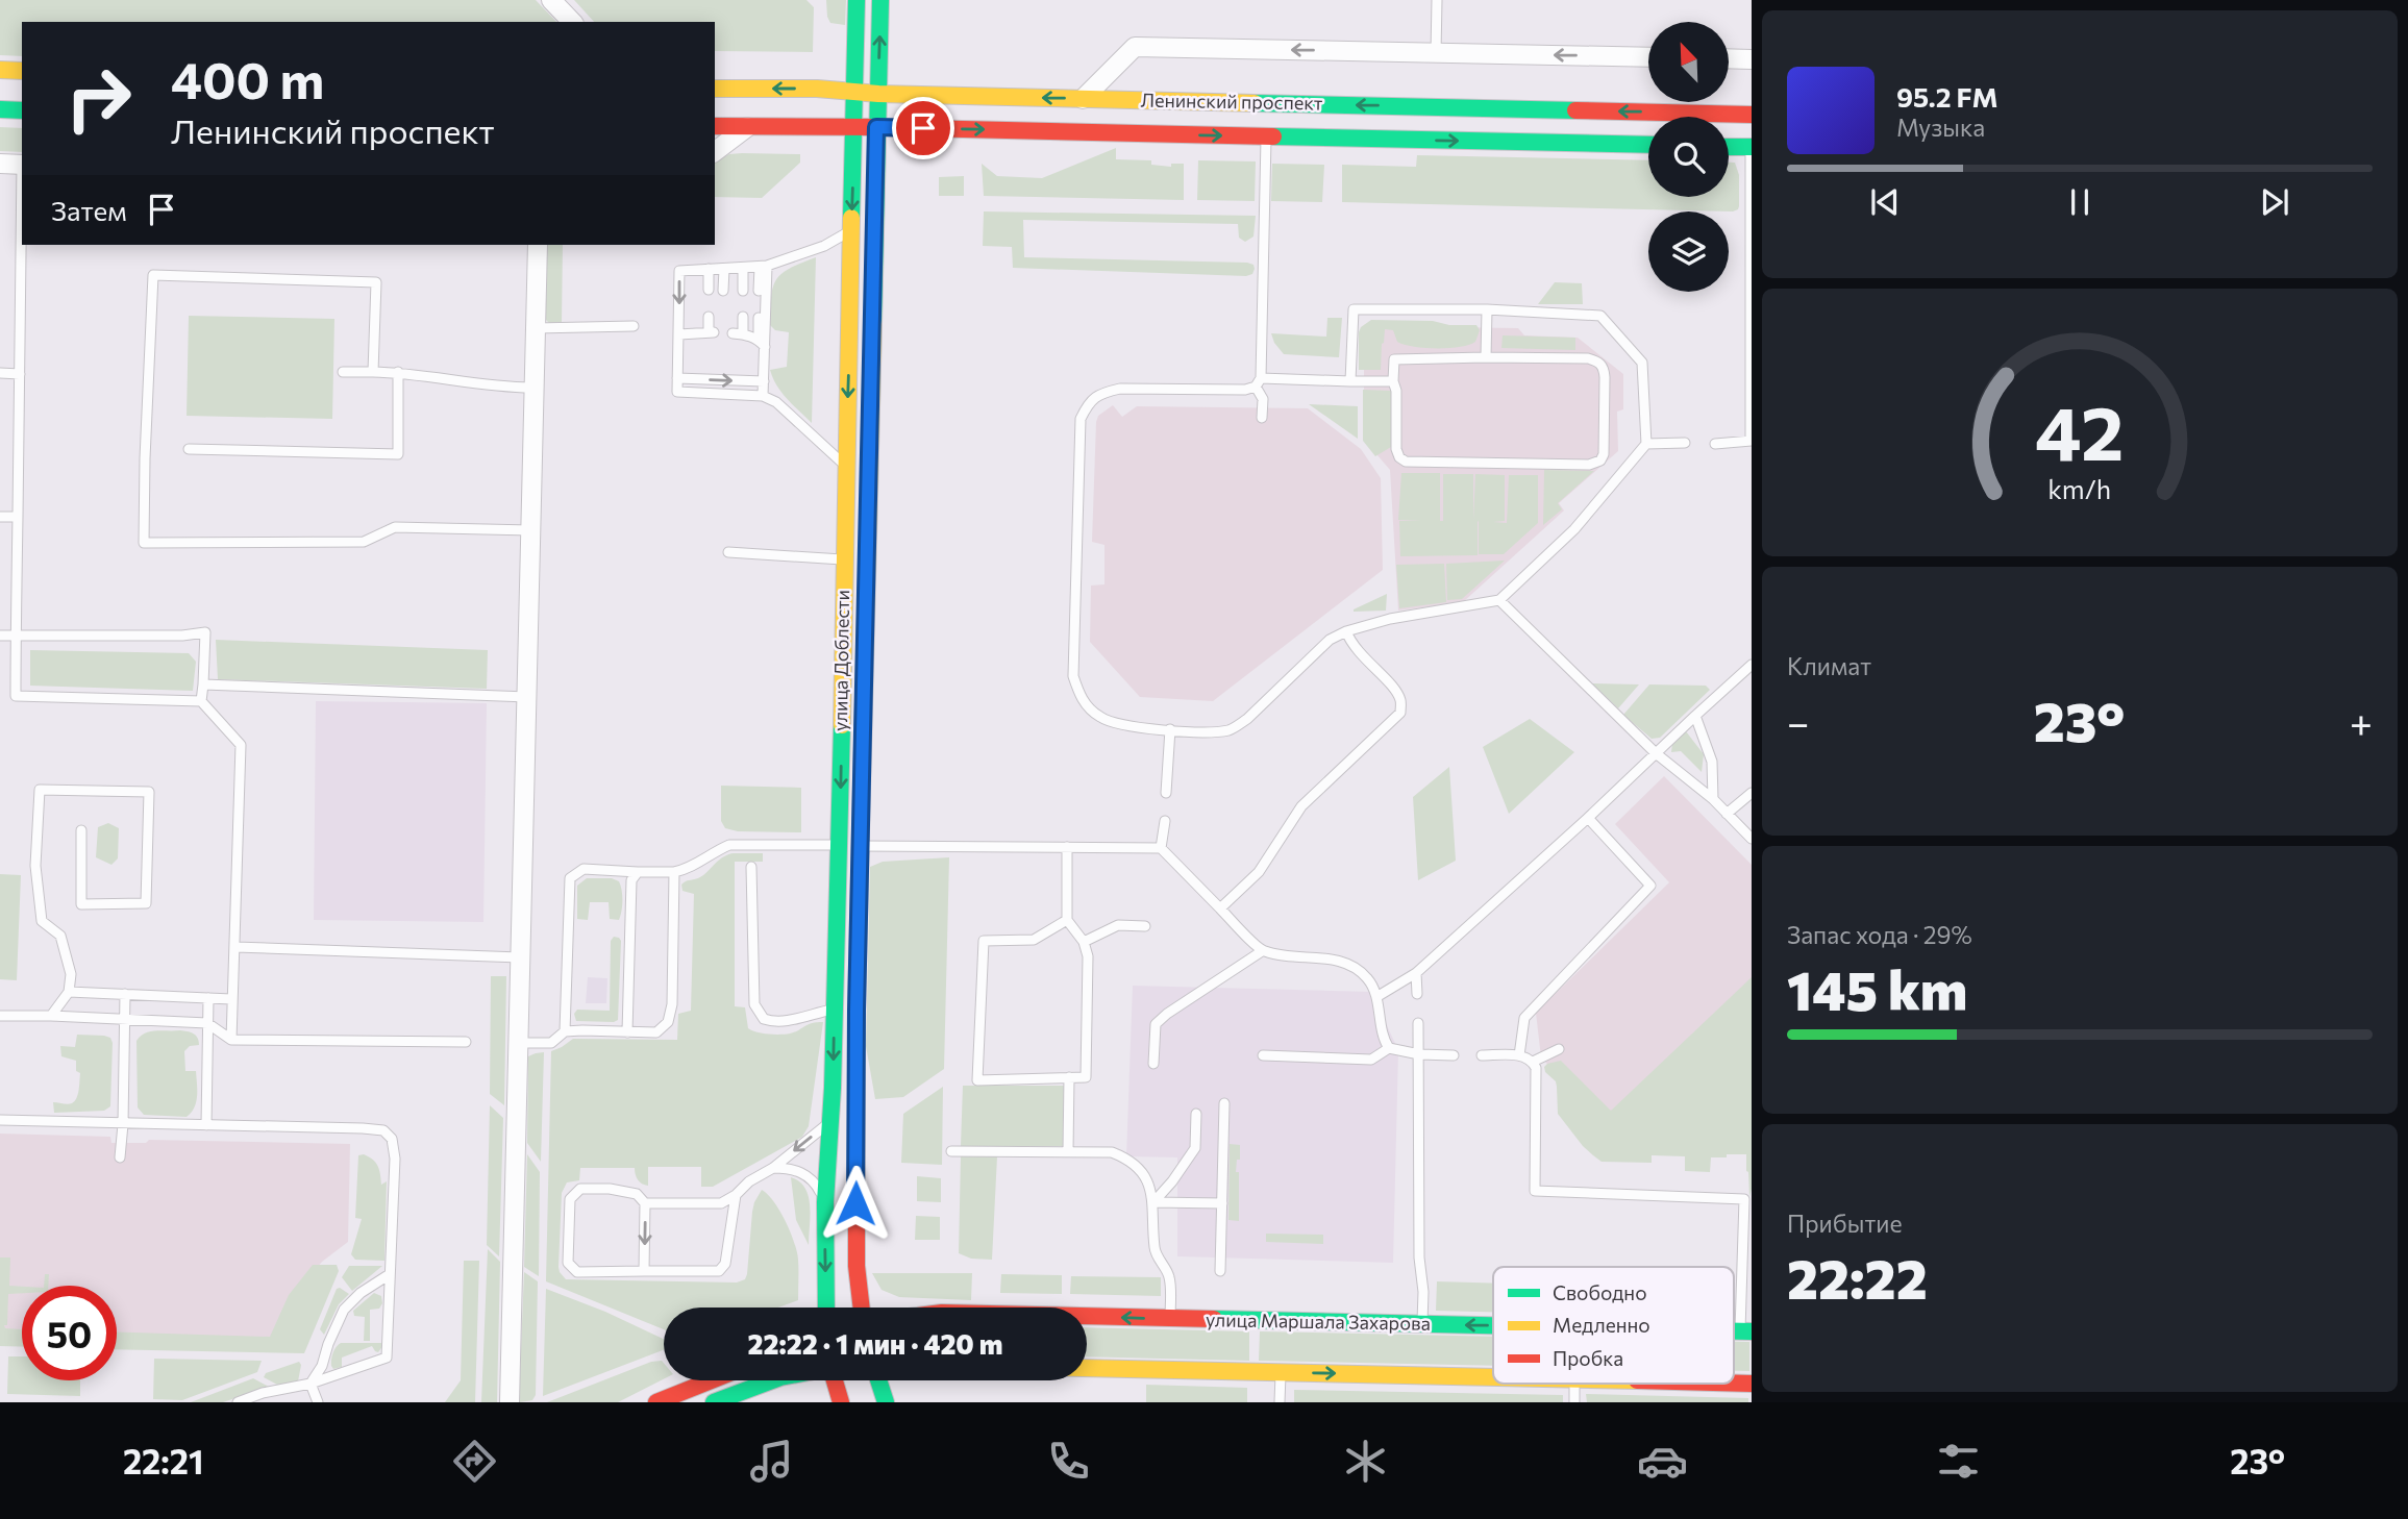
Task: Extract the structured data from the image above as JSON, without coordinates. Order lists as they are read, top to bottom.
{
  "streets": {
    "main road": ["Ленинский проспект", "улица Доблести", "улица Маршала Захарова"]
  },
  "crossings": [
    ["Ленинский проспект", "улица Доблести"]
  ],
  "legend": ["Свободно", "Медленно", "Пробка"],
  "north": "top left",
  "page": {
    "turn": ["400 m", "Ленинский проспект"],
    "song": ["95.2 FM", "Музыка"],
    "then": "Затем",
    "tile": [
      "Климат",
      ["Запас хода · 29%", "145 km"],
      ["Прибытие", "22:22"]
    ],
    "heat": ["−", "23°", "+"],
    "limit": "50",
    "trip": "22:22 · 1 мин · 420 m",
    "tabs": ["22:21", "23°"],
    "gauge": ["42", "km/h"]
  }
}
